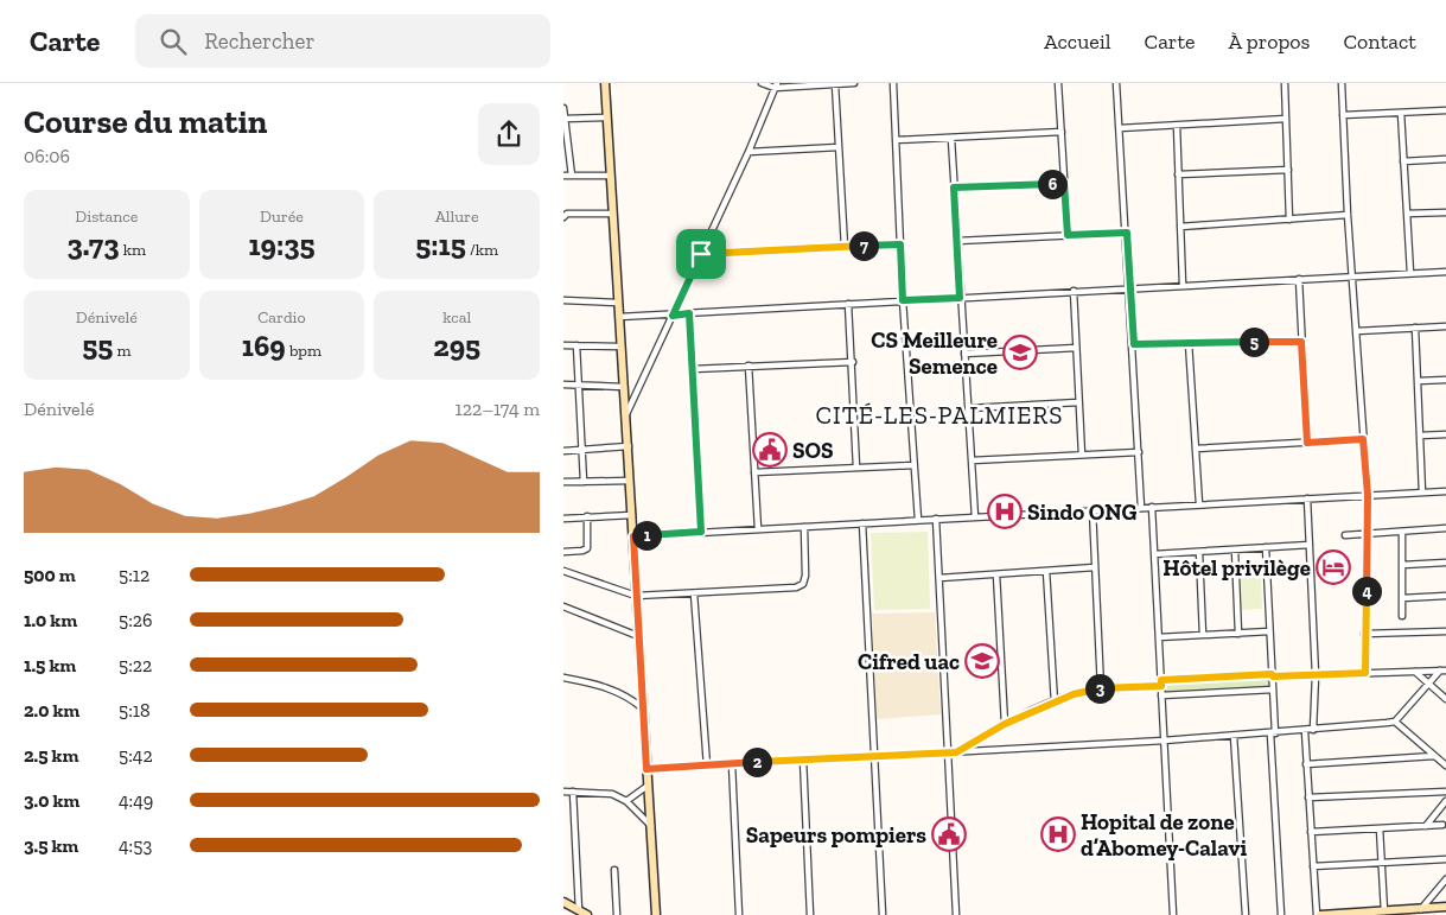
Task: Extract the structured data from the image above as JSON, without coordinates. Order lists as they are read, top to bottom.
{
  "districts": ["CITÉ-LES-PALMIERS"],
  "places": {
    "school or university": ["CS Meilleure Semence", "Cifred uac"],
    "public building": ["SOS", "Sapeurs pompiers"],
    "hospital": ["Sindo ONG", "Hopital de zone d’Abomey-Calavi"],
    "hotel": ["Hôtel privilège"]
  },
  "page": {
    "header": "Carte",
    "search": "Rechercher",
    "nav": [
      "Accueil",
      "Carte",
      "À propos",
      "Contact"
    ],
    "heading": ["Course du matin", "06:06"],
    "pins": [
      "6",
      "7",
      "5",
      "1",
      "4",
      "3",
      "2"
    ],
    "stats": [
      ["Distance", "3.73 km"],
      ["Durée", "19:35"],
      ["Allure", "5:15 /km"],
      ["Dénivelé", "55 m"],
      ["Cardio", "169 bpm"],
      ["kcal", "295"]
    ],
    "chart": ["Dénivelé", "122–174 m"],
    "list": [
      {
        "name": "500 m",
        "note": "5:12"
      },
      {
        "name": "1.0 km",
        "note": "5:26"
      },
      {
        "name": "1.5 km",
        "note": "5:22"
      },
      {
        "name": "2.0 km",
        "note": "5:18"
      },
      {
        "name": "2.5 km",
        "note": "5:42"
      },
      {
        "name": "3.0 km",
        "note": "4:49"
      },
      {
        "name": "3.5 km",
        "note": "4:53"
      }
    ]
  }
}
